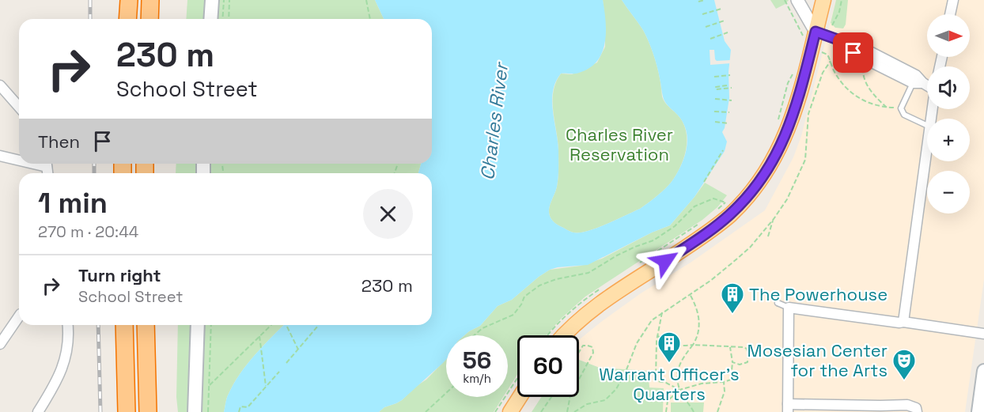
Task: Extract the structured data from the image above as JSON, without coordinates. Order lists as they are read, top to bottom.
{
  "water": ["Charles River"],
  "parks": ["Charles River Reservation"],
  "places": {
    "building": ["The Powerhouse", "Warrant Officer's Quarters"],
    "theatre": ["Mosesian Center for the Arts"]
  },
  "north": "right",
  "page": {
    "map_buttons": ["+", "−"],
    "turn": ["230 m", "School Street"],
    "then": "Then",
    "heading": ["1 min", "270 m · 20:44"],
    "list": [
      {
        "name": "Turn right",
        "note": "School Street",
        "value": "230 m"
      }
    ],
    "speed": "56 km/h",
    "limit": "60"
  }
}
